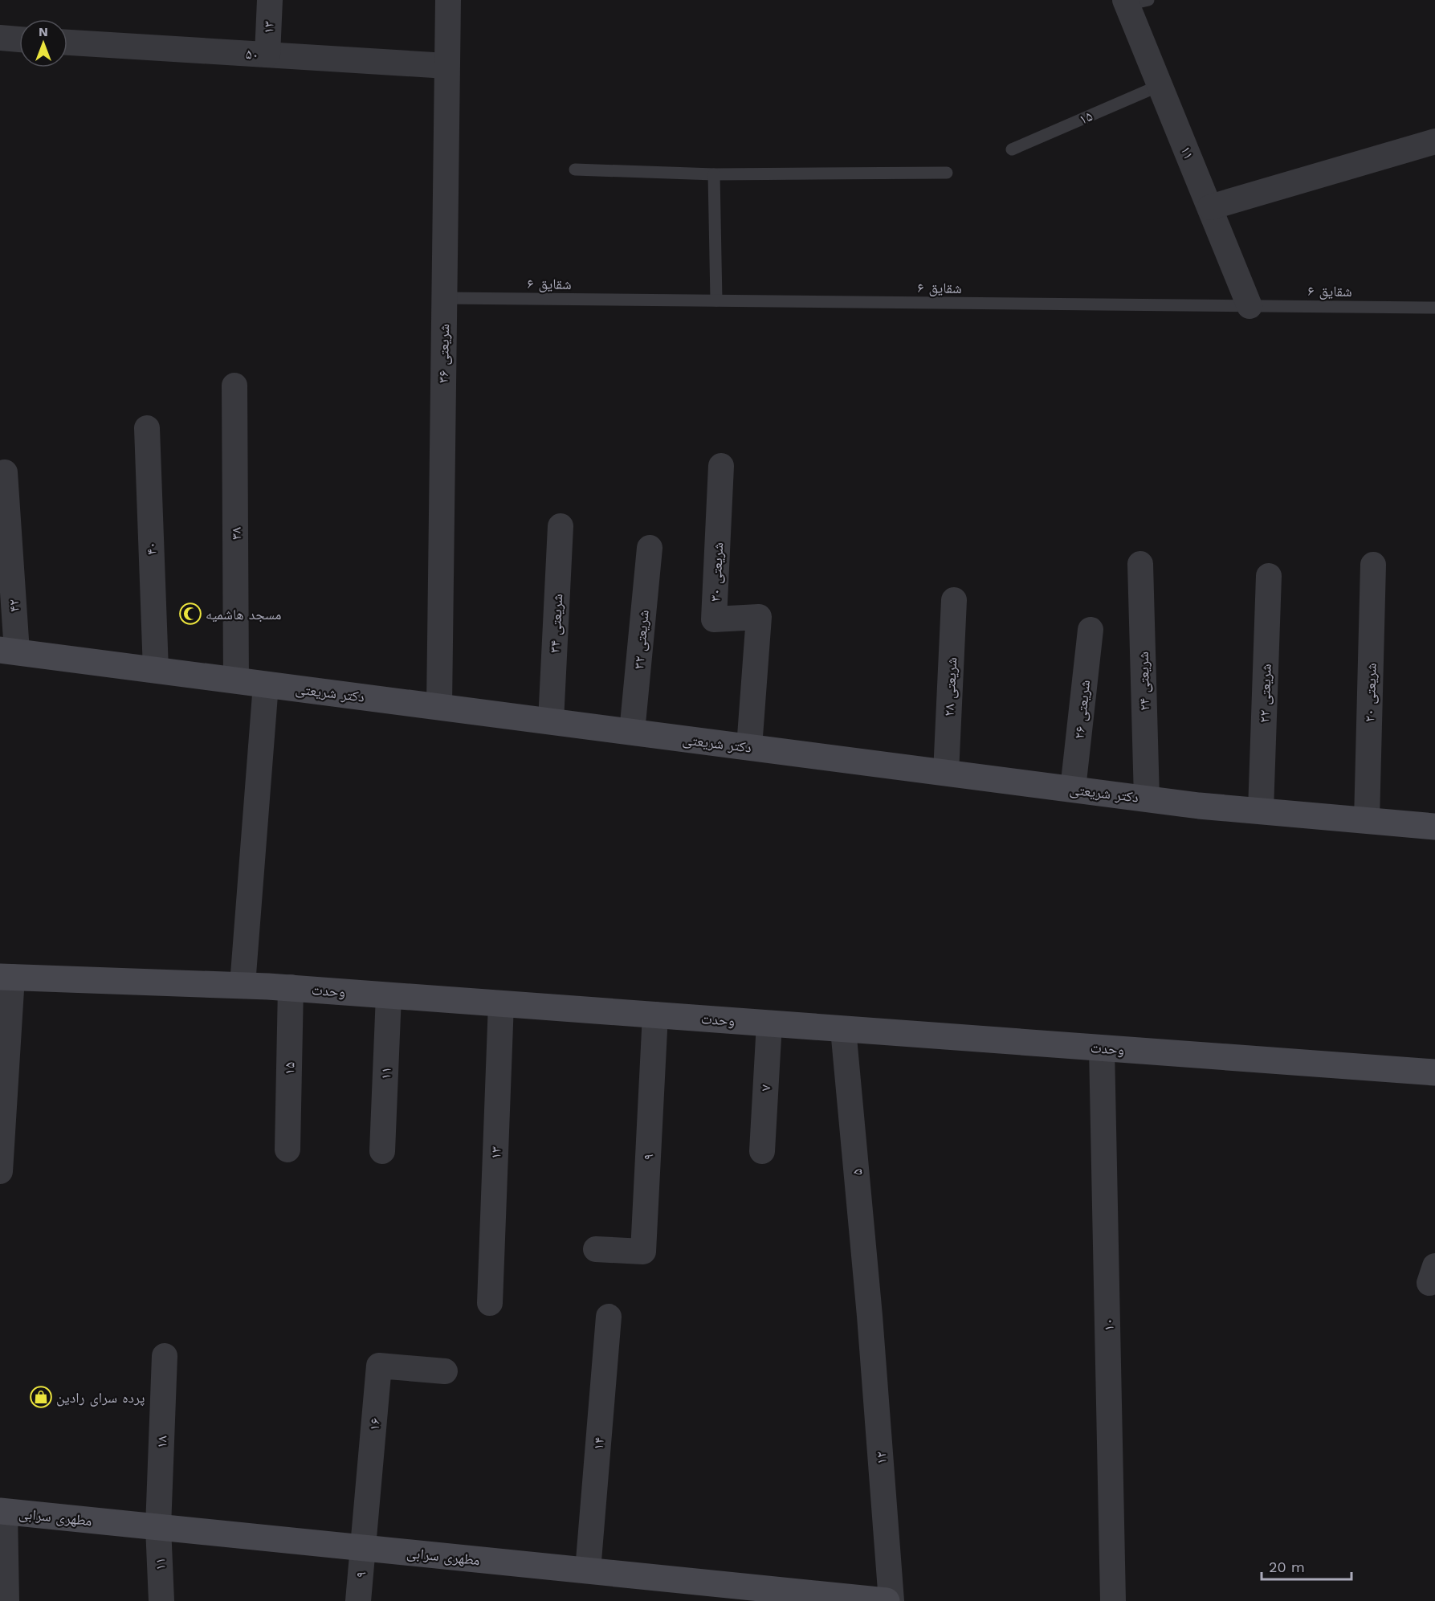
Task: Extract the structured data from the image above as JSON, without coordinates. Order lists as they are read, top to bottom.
{
  "streets": {
    "street": [
      "۱۳",
      "۵۰",
      "۱۵",
      "۱۱",
      "شریعتی ۳۶",
      "۳۸",
      "۴۰",
      "شریعتی ۳۰",
      "۴۲",
      "شریعتی ۳۴",
      "شریعتی ۳۲",
      "شریعتی ۲۴",
      "شریعتی ۲۸",
      "دکتر شریعتی",
      "شریعتی ۲۰",
      "شریعتی ۲۲",
      "شریعتی ۲۶",
      "وحدت",
      "۷",
      "۹",
      "۵",
      "۱۰",
      "۱۶",
      "۱۸",
      "۱۴",
      "۱۲",
      "مطهری سرابی"
    ],
    "lane": ["شقایق ۶"]
  },
  "crossings": [
    ["۱۳", "۵۰"],
    ["۱۳", "وحدت"],
    ["۵۰", "شریعتی ۳۶"],
    ["۱۵", "۱۱"],
    ["۱۵", "وحدت"],
    ["۱۱", "شقایق ۶"],
    ["۱۱", "وحدت"],
    ["۱۱", "۱۸"],
    ["۱۱", "مطهری سرابی"],
    ["شقایق ۶", "شریعتی ۳۶"],
    ["شریعتی ۳۶", "دکتر شریعتی"],
    ["۳۸", "دکتر شریعتی"],
    ["۴۰", "دکتر شریعتی"],
    ["شریعتی ۳۰", "دکتر شریعتی"],
    ["۴۲", "دکتر شریعتی"],
    ["شریعتی ۳۴", "دکتر شریعتی"],
    ["شریعتی ۳۲", "دکتر شریعتی"],
    ["شریعتی ۲۴", "دکتر شریعتی"],
    ["شریعتی ۲۸", "دکتر شریعتی"],
    ["دکتر شریعتی", "شریعتی ۲۰"],
    ["دکتر شریعتی", "شریعتی ۲۲"],
    ["دکتر شریعتی", "شریعتی ۲۶"],
    ["وحدت", "۷"],
    ["وحدت", "۹"],
    ["وحدت", "۵"],
    ["وحدت", "۱۰"],
    ["۹", "۱۶"],
    ["۹", "مطهری سرابی"],
    ["۵", "۱۲"],
    ["۱۶", "مطهری سرابی"],
    ["۱۸", "مطهری سرابی"],
    ["۱۴", "مطهری سرابی"]
  ],
  "places": {
    "mosque": ["مسجد هاشمیه"],
    "shop": ["پرده سرای رادین"]
  },
  "scale_bar": "20 m",
  "north": "top"
}
